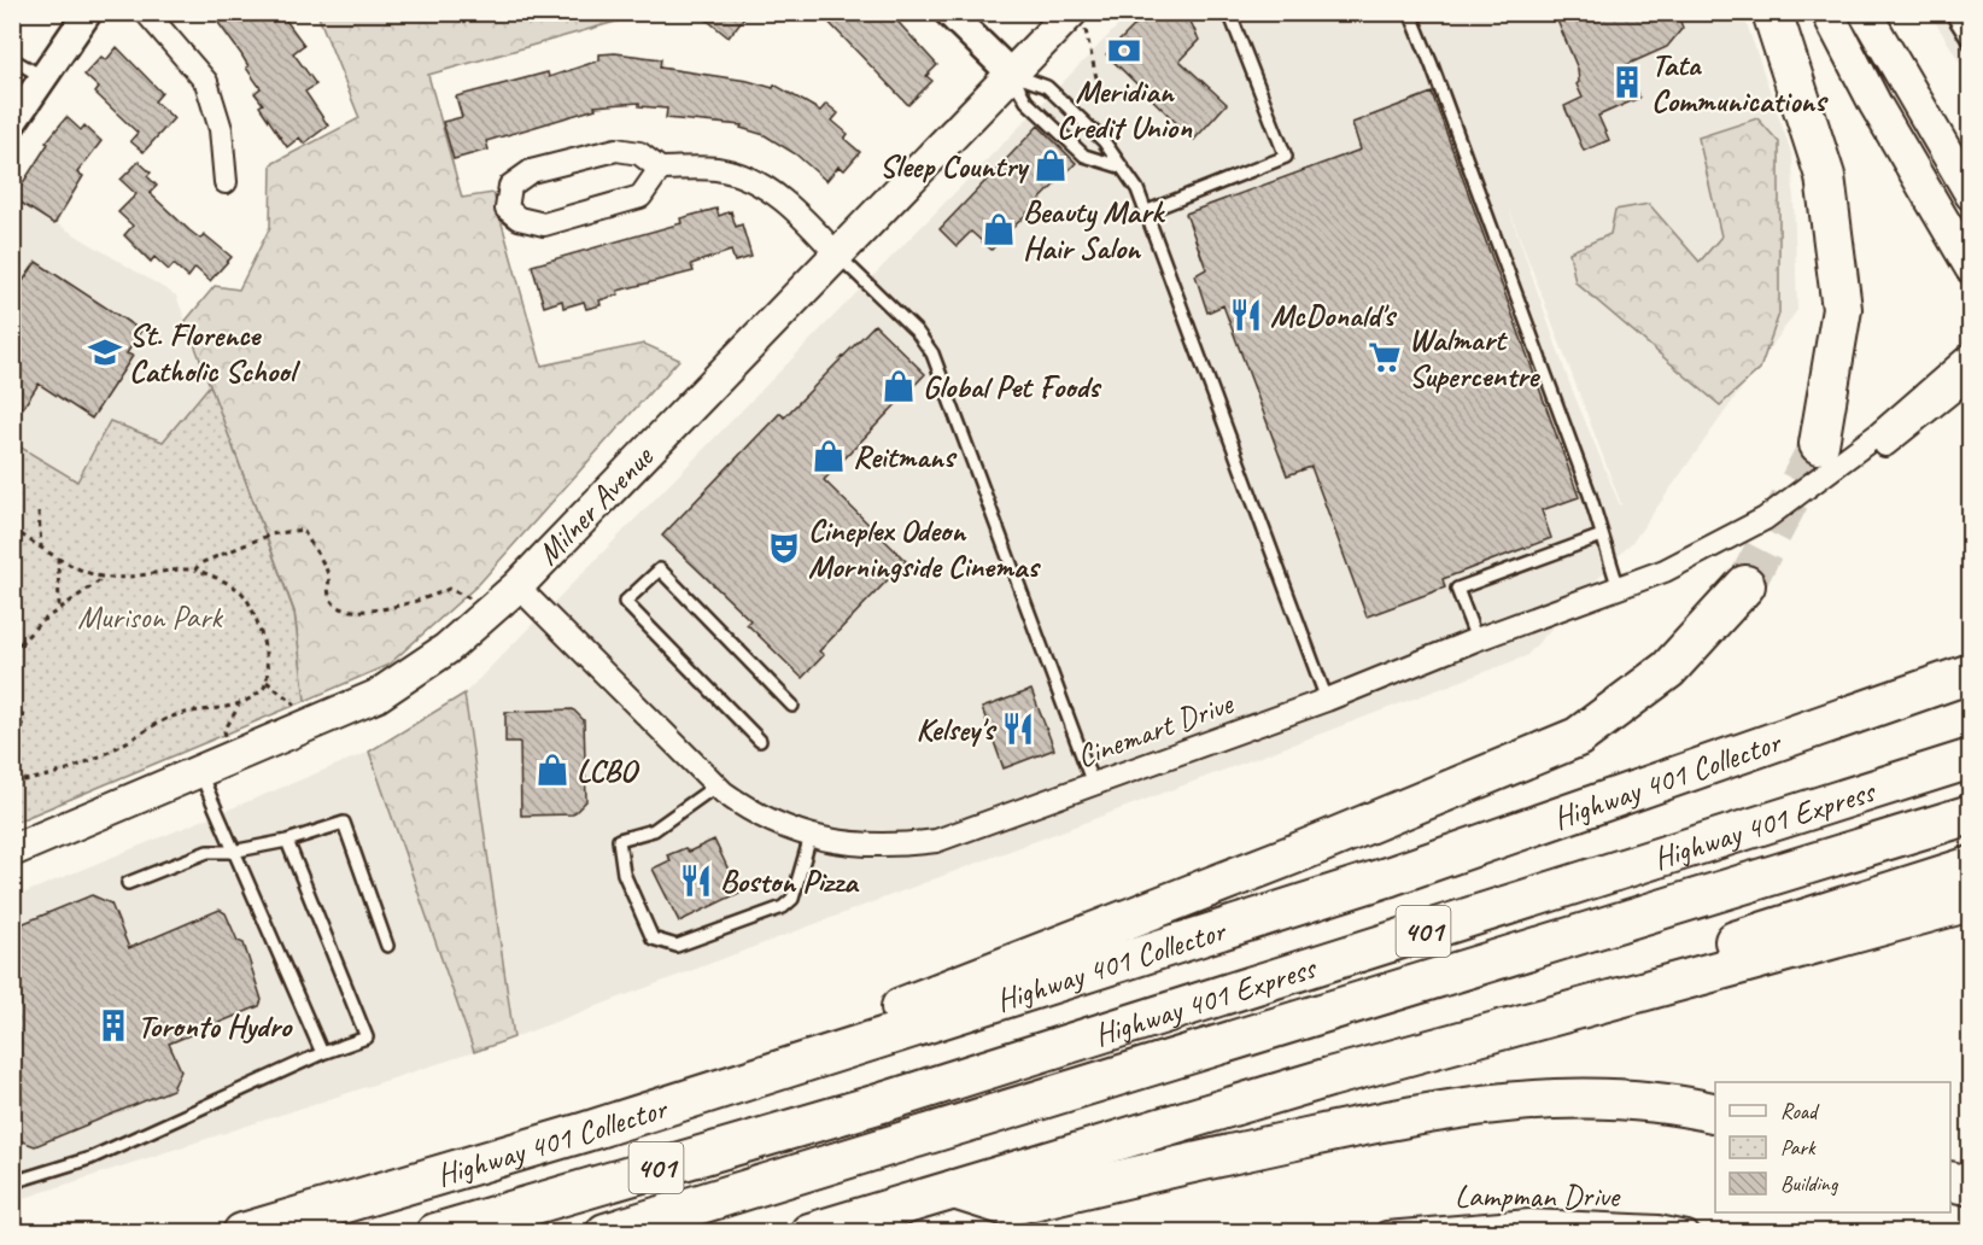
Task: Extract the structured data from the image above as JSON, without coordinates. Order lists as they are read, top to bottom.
{
  "streets": {
    "highway": ["Highway 401 Collector", "Highway 401 Express", "401"],
    "main road": ["Milner Avenue"],
    "street": ["Cinemart Drive", "Lampman Drive"]
  },
  "crossings": [
    ["Milner Avenue", "Cinemart Drive"]
  ],
  "parks": ["Murison Park"],
  "places": {
    "bank": ["Meridian Credit Union"],
    "building": ["Tata Communications", "Toronto Hydro"],
    "shop": [
      "Sleep Country",
      "Beauty Mark Hair Salon",
      "Global Pet Foods",
      "Reitmans",
      "LCBO"
    ],
    "restaurant": ["McDonald's", "Kelsey's", "Boston Pizza"],
    "school or university": ["St. Florence Catholic School"],
    "supermarket": ["Walmart Supercentre"],
    "theatre": ["Cineplex Odeon Morningside Cinemas"]
  },
  "legend": ["Road", "Park", "Building"]
}
